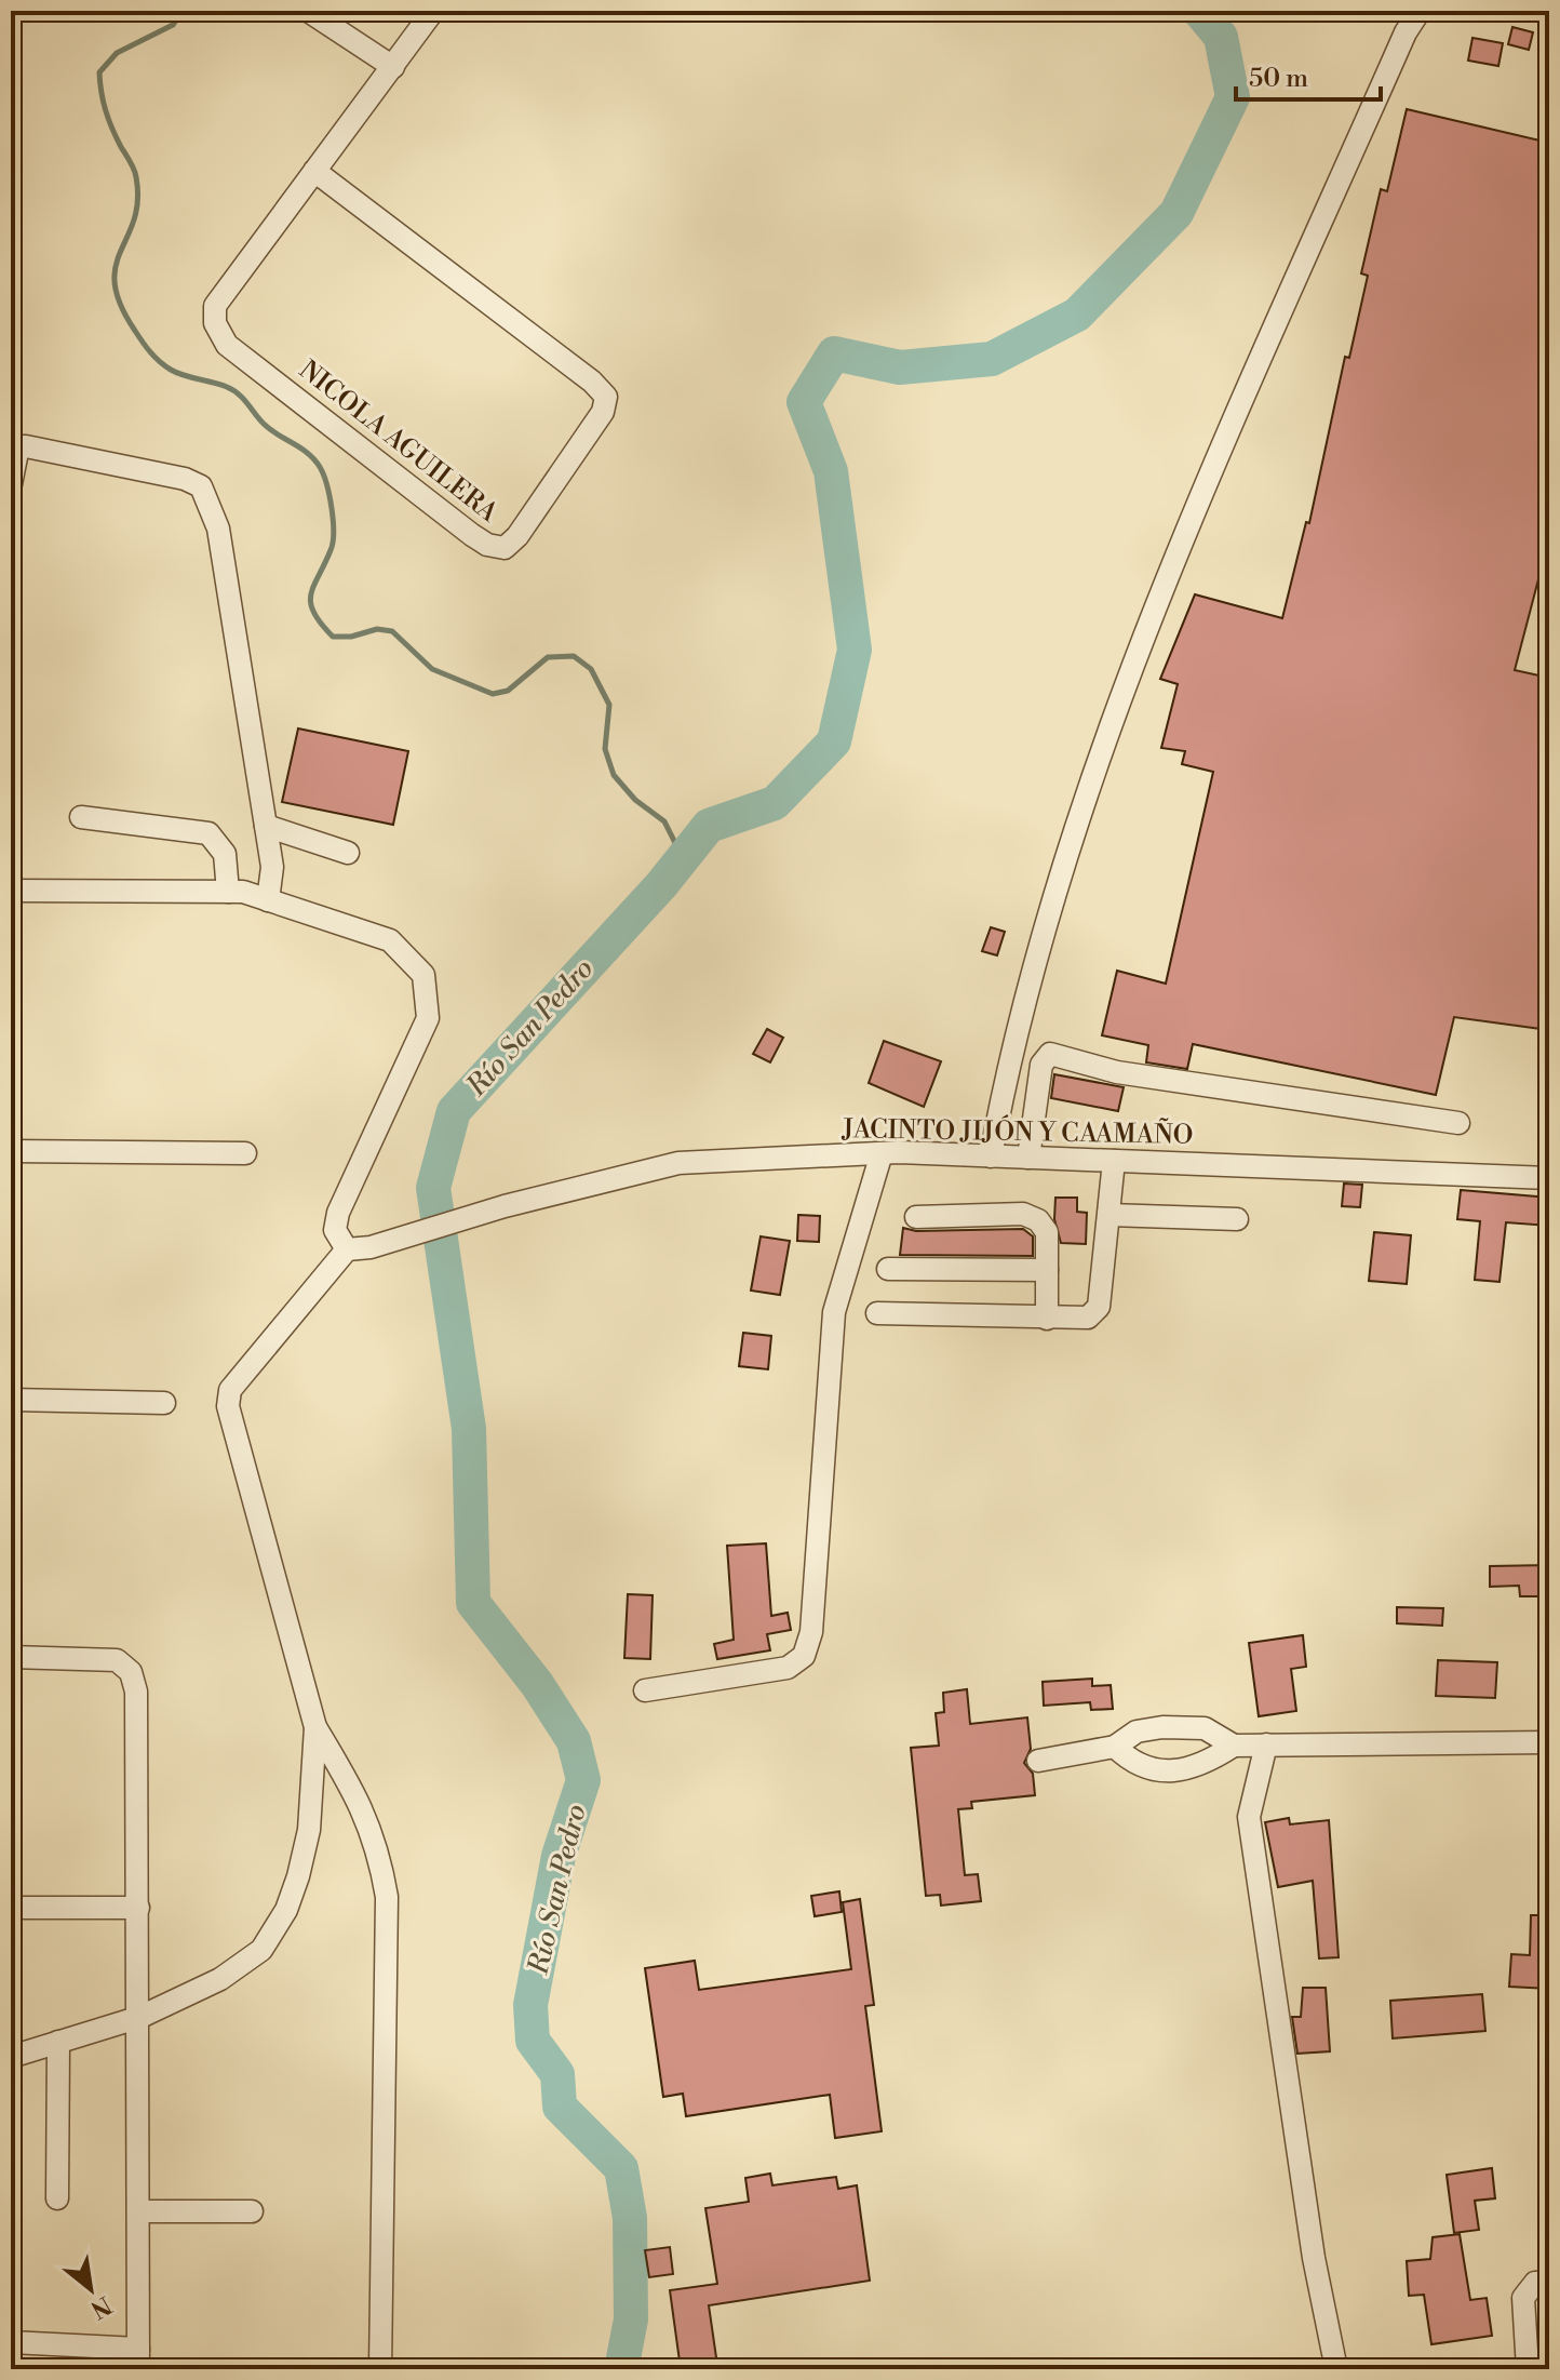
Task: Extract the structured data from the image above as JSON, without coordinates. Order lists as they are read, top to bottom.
{
  "streets": {
    "street": ["NICOLA AGUILERA", "JACINTO JIJÓN Y CAAMAÑO"]
  },
  "water": ["Río San Pedro"],
  "scale_bar": "50 m",
  "north": "bottom right"
}
